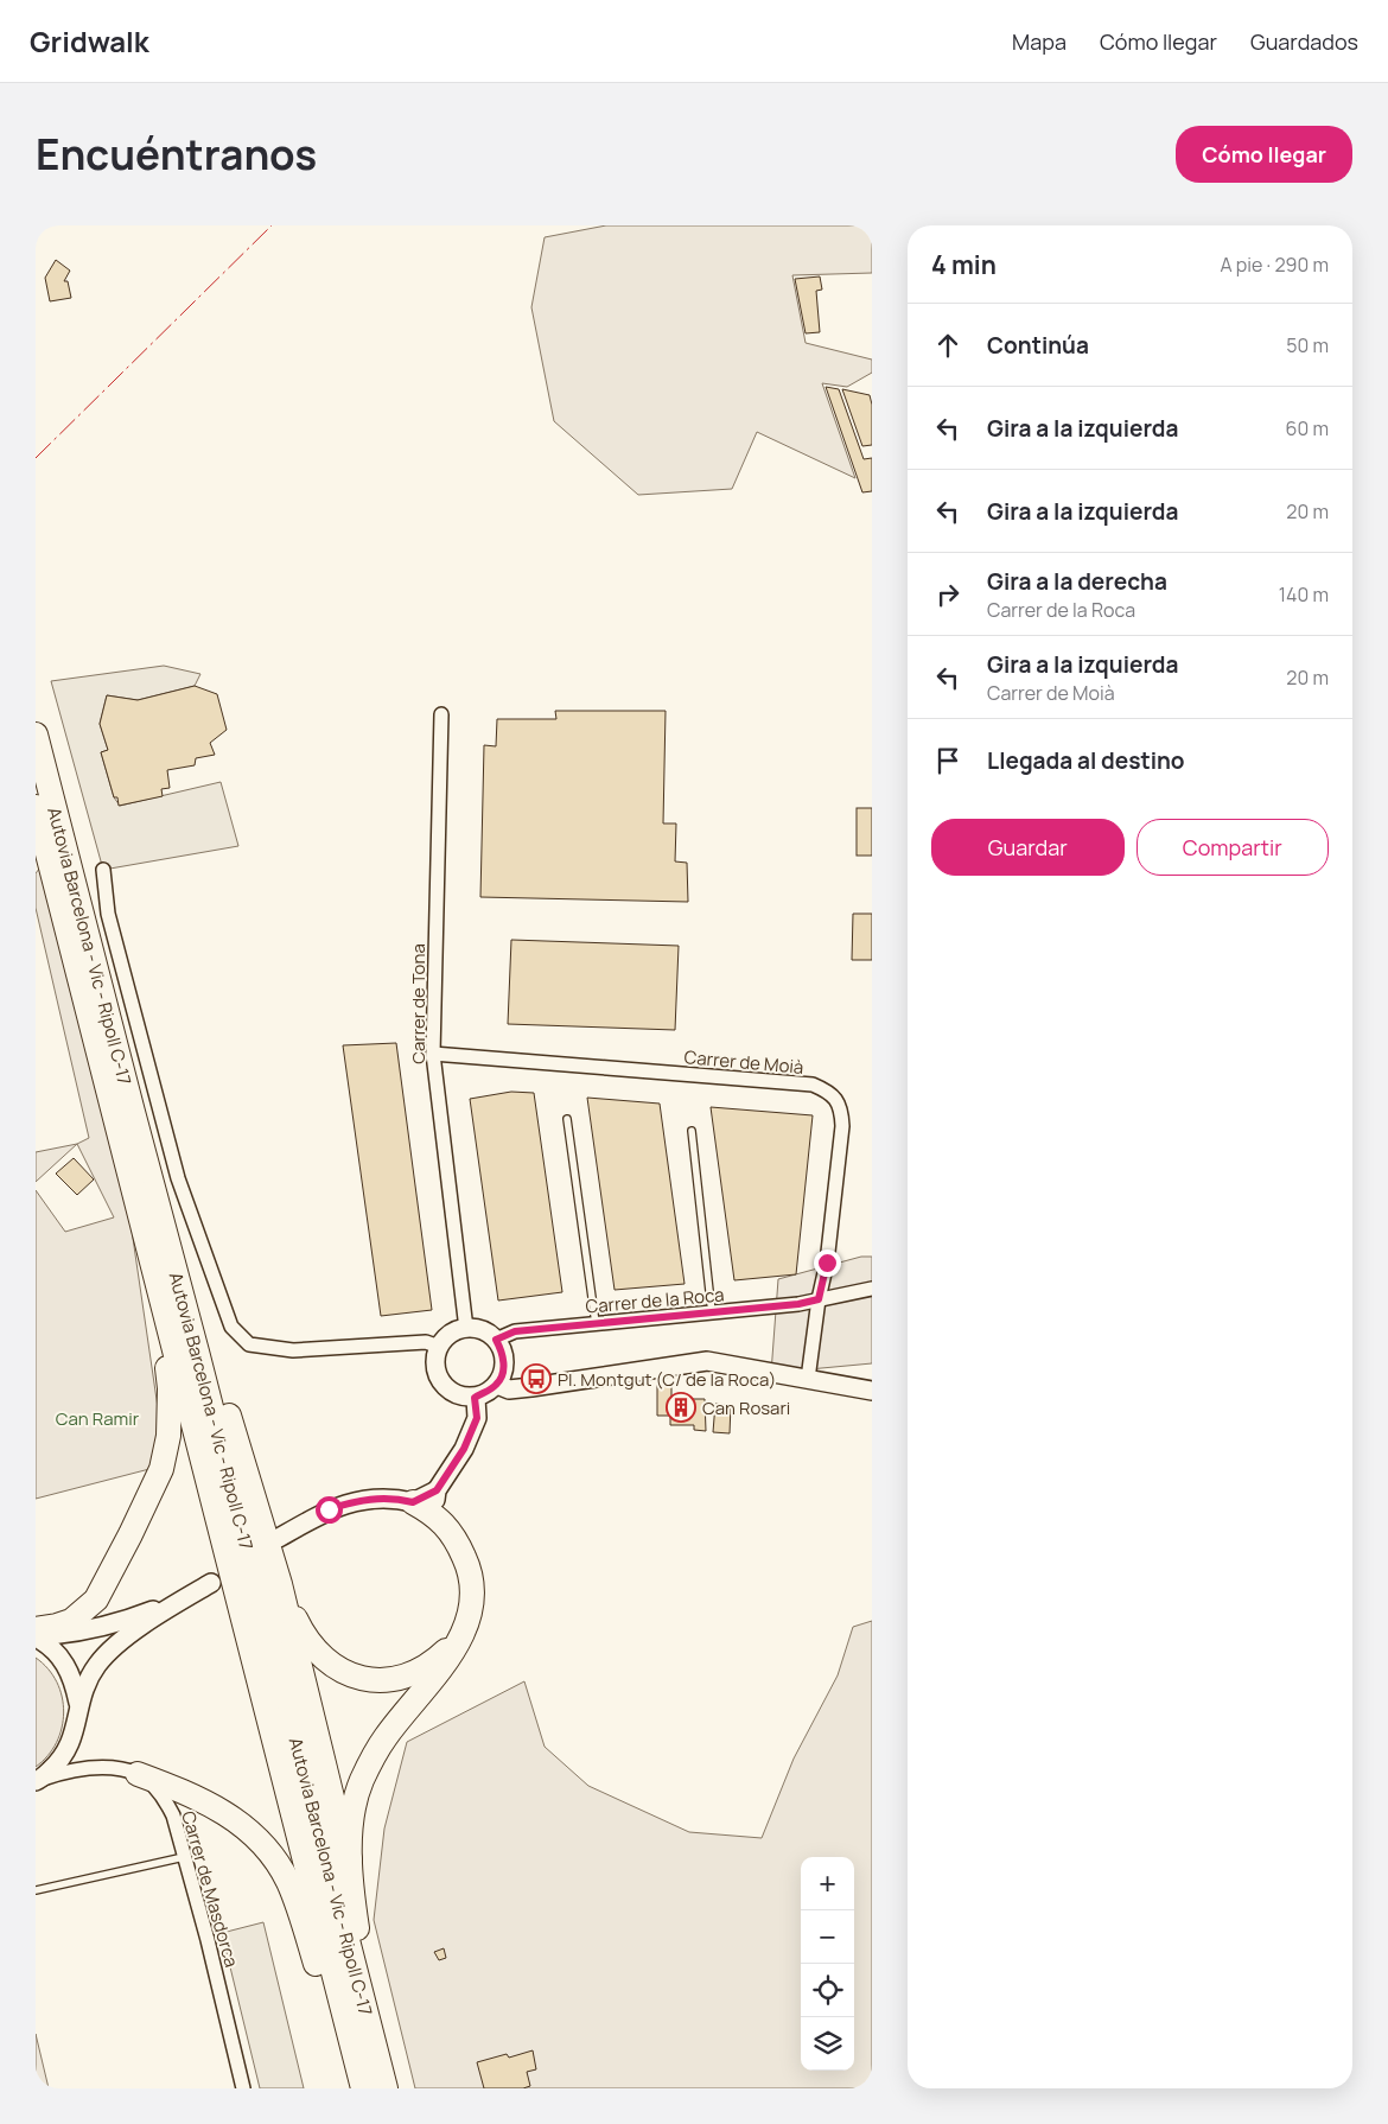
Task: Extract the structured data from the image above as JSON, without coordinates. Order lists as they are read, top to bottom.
{
  "streets": {
    "highway": ["Autovia Barcelona - Vic - Ripoll C-17"],
    "street": [
      "Carrer de Tona",
      "Carrer de Moià",
      "Carrer de la Roca",
      "Carrer de Masdorca"
    ]
  },
  "crossings": [
    ["Carrer de Tona", "Carrer de Moià"],
    ["Carrer de Tona", "Carrer de la Roca"],
    ["Carrer de Moià", "Carrer de la Roca"]
  ],
  "parks": ["Can Ramir"],
  "places": {
    "bus stop": ["Pl. Montgut (C/ de la Roca)"],
    "building": ["Can Rosari"]
  },
  "page": {
    "header": "Gridwalk",
    "nav": ["Mapa", "Cómo llegar", "Guardados"],
    "title": "Encuéntranos",
    "buttons": [
      "Cómo llegar",
      ["Guardar", "Compartir"]
    ],
    "heading": ["4 min", "A pie · 290 m"],
    "list": [
      ["Continúa", "50 m"],
      ["Gira a la izquierda", "60 m"],
      ["Gira a la izquierda", "20 m"],
      ["Gira a la derecha", "Carrer de la Roca", "140 m"],
      ["Gira a la izquierda", "Carrer de Moià", "20 m"],
      "Llegada al destino"
    ],
    "map_buttons": ["+", "−"]
  }
}
